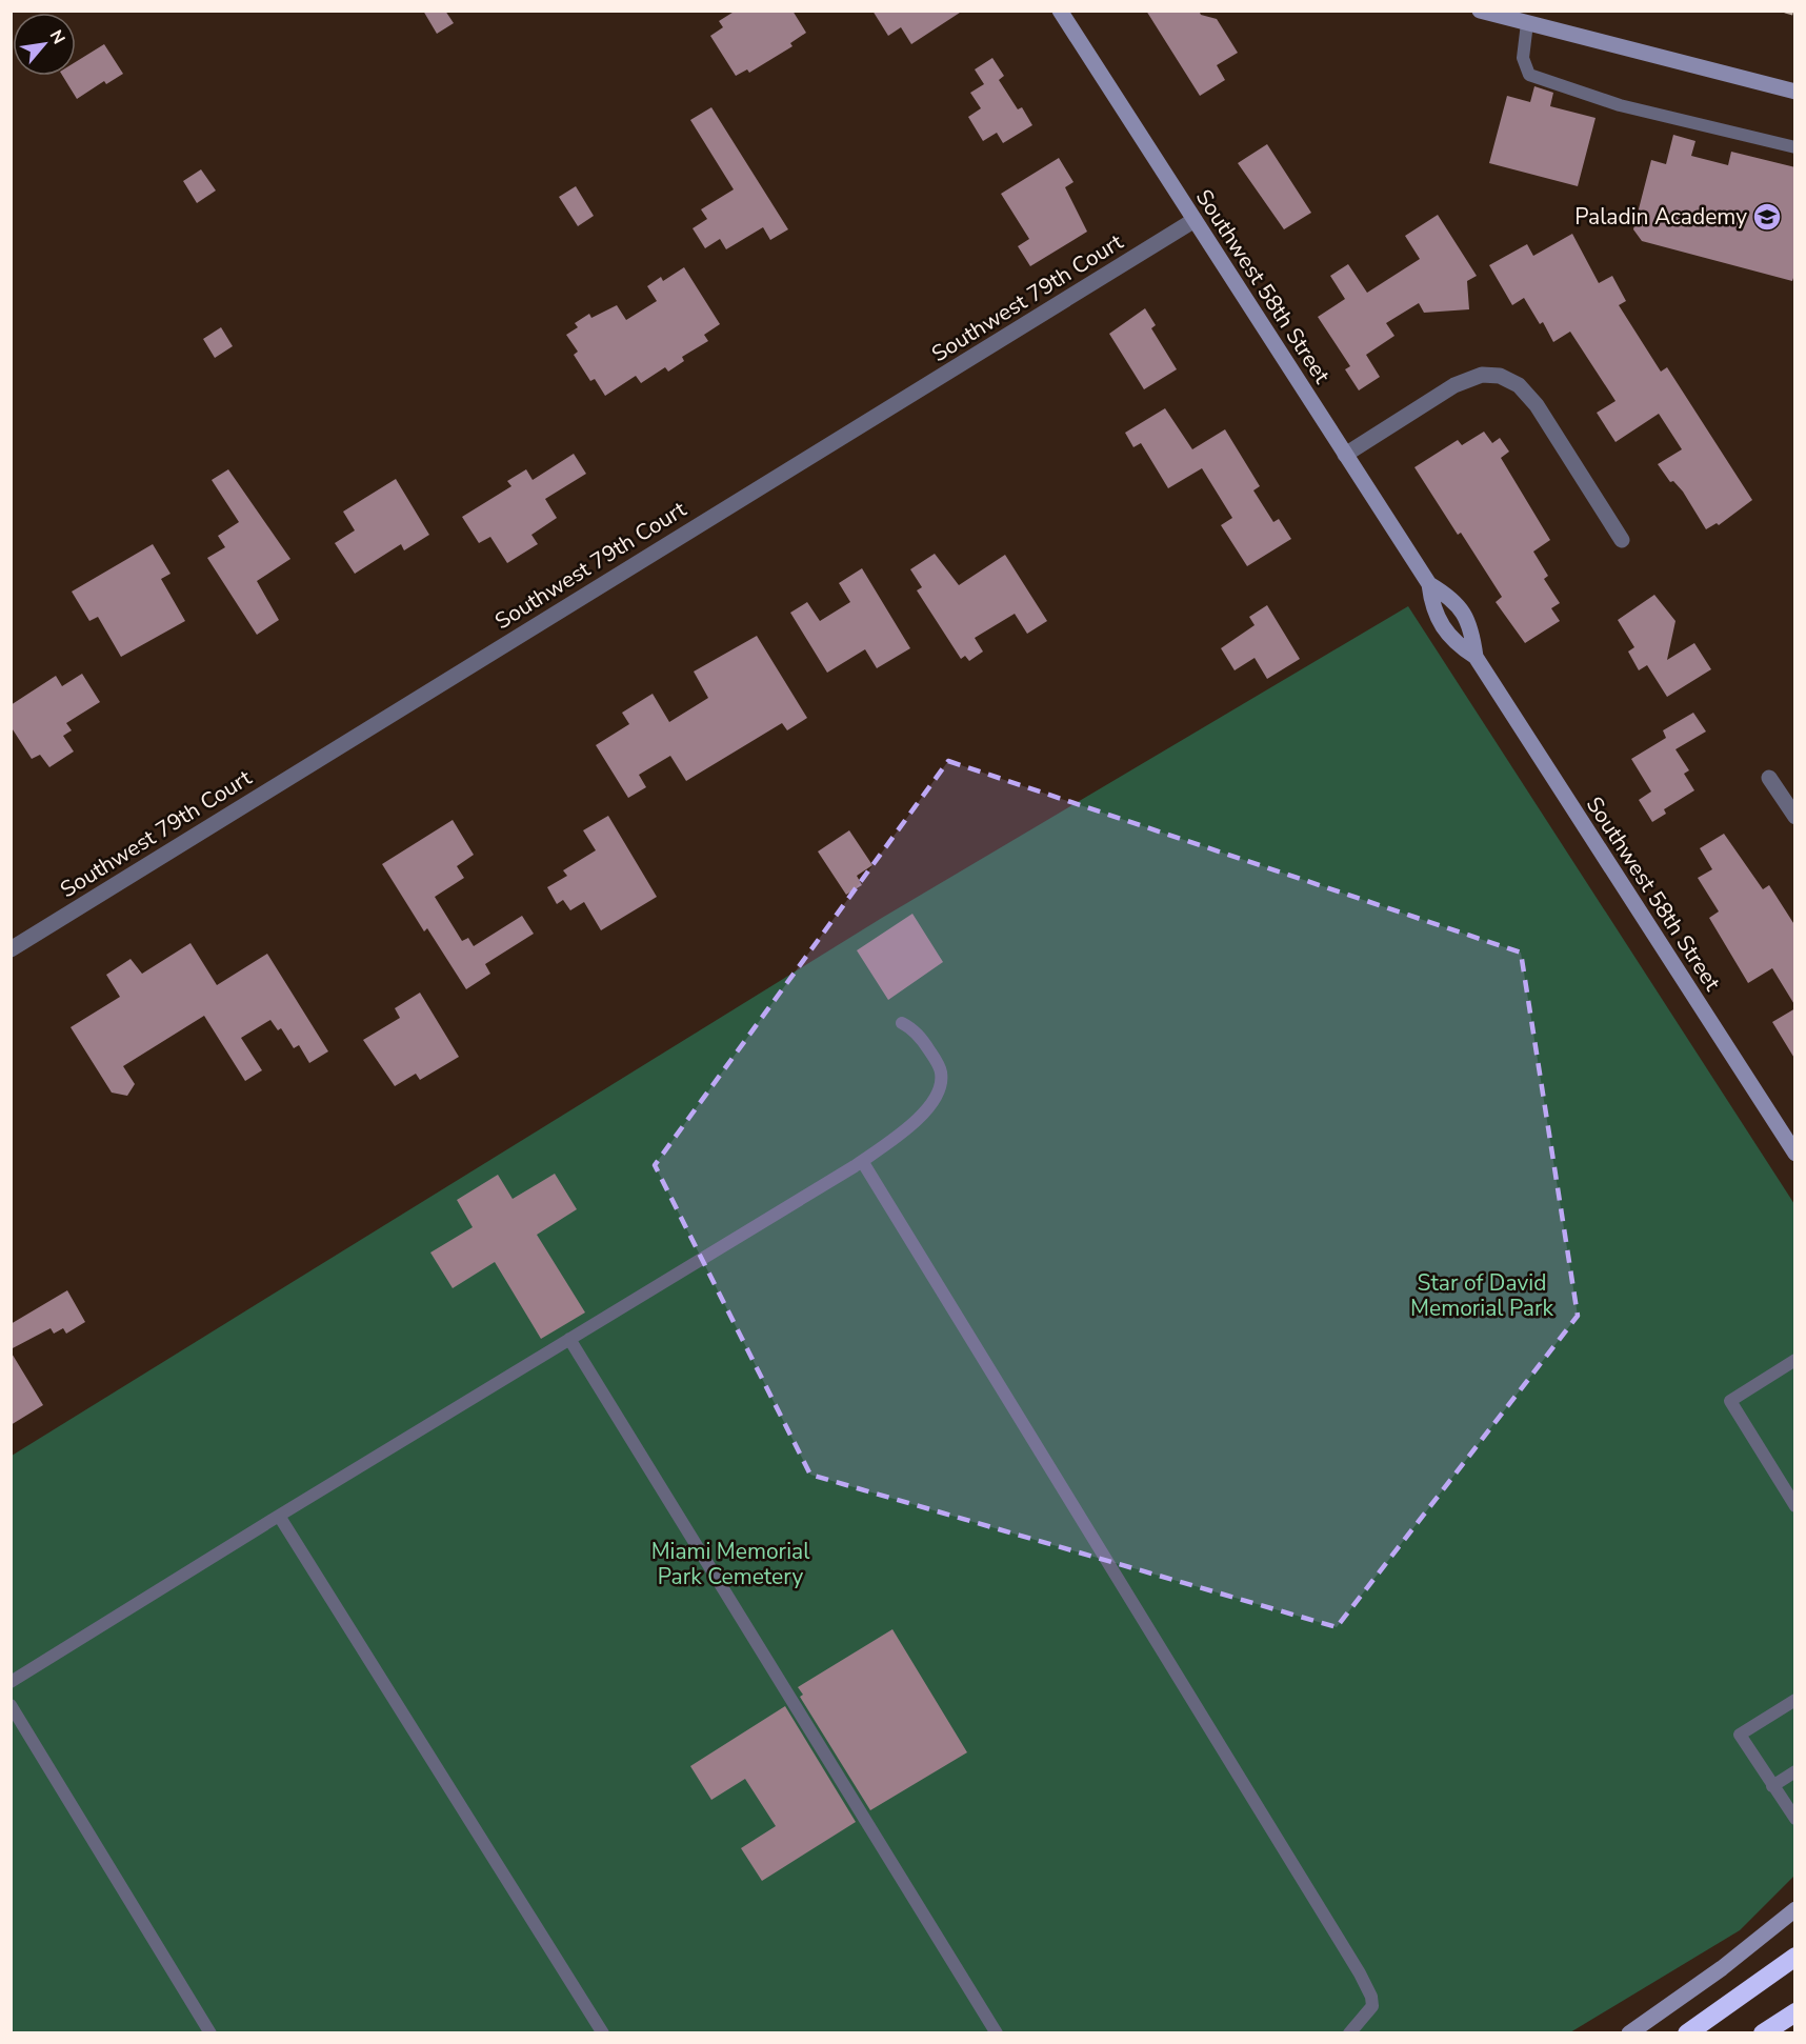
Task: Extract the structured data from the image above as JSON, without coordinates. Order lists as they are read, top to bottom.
{
  "streets": {
    "street": ["Southwest 58th Street", "Southwest 79th Court"]
  },
  "crossings": [
    ["Southwest 58th Street", "Southwest 79th Court"]
  ],
  "parks": ["Star of David Memorial Park", "Miami Memorial Park Cemetery"],
  "places": {
    "school or university": ["Paladin Academy"]
  },
  "north": "top right"
}
